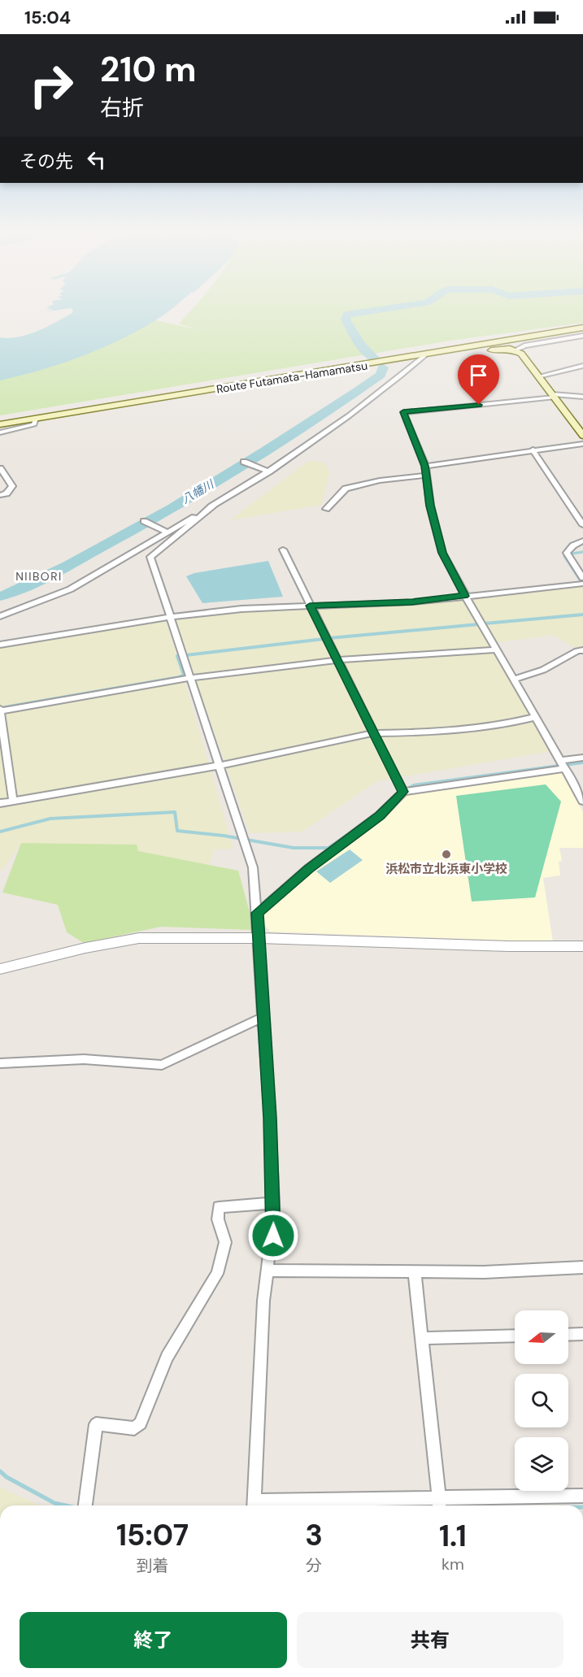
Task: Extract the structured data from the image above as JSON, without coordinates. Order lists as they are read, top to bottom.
{
  "streets": {
    "main road": ["Route Futamata-Hamamatsu"]
  },
  "districts": ["NIIBORI"],
  "water": ["八幡川"],
  "places": ["浜松市立北浜東小学校"],
  "north": "left",
  "page": {
    "status": "15:04",
    "turn": ["210 m", "右折"],
    "then": "その先",
    "eta": [
      "15:07",
      "到着",
      "3",
      "分",
      "1.1",
      "km"
    ],
    "buttons": ["終了", "共有"]
  }
}
